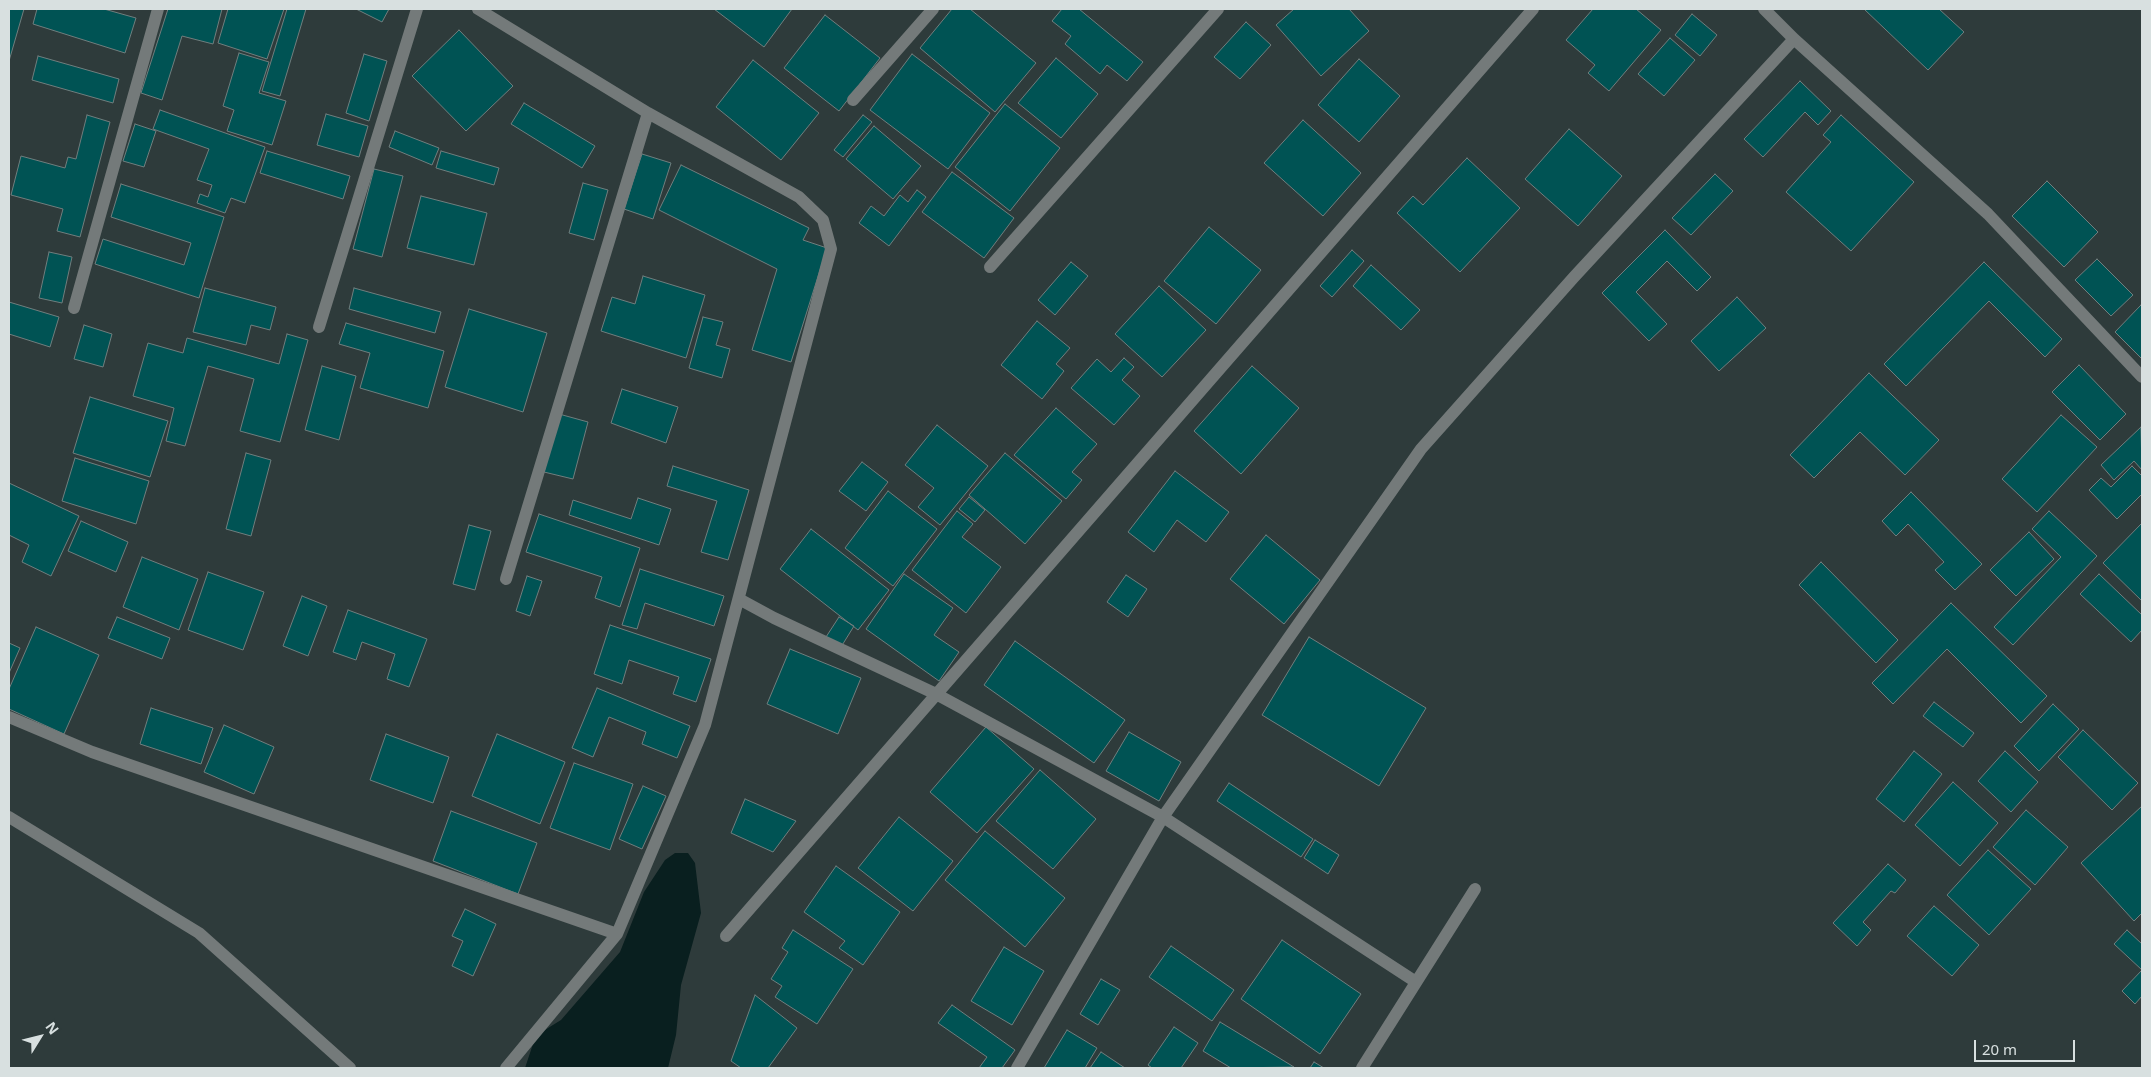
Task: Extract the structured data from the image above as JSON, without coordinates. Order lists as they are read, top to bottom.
{
  "scale_bar": "20 m",
  "north": "top right"
}
